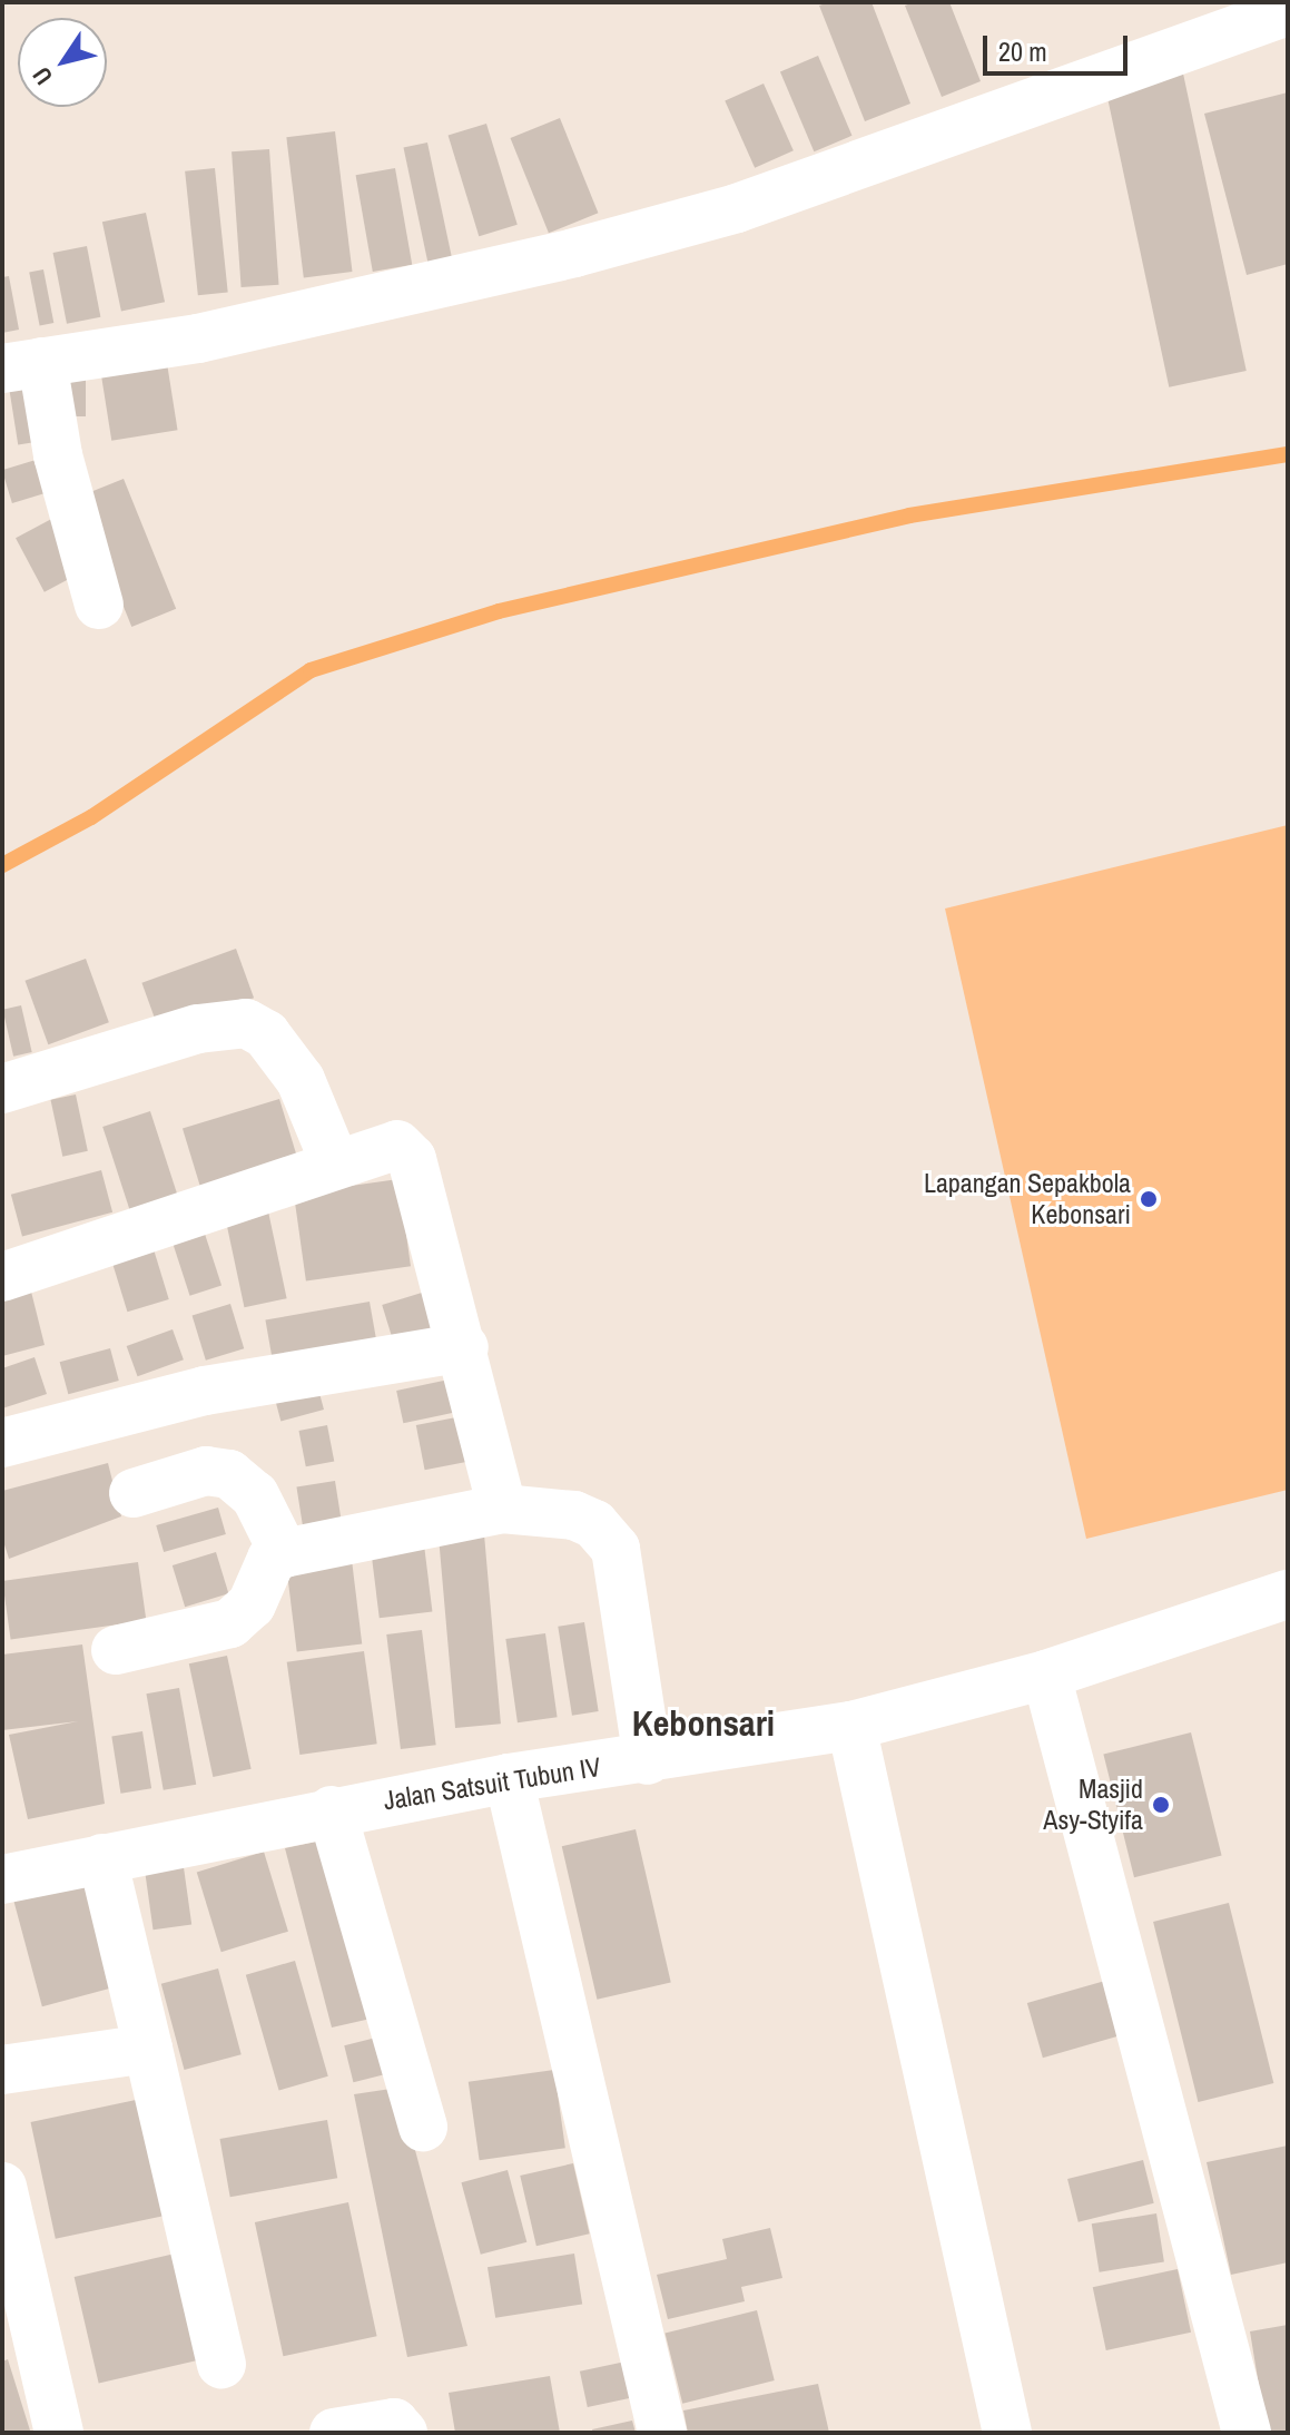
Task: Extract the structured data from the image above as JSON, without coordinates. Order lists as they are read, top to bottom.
{
  "streets": {
    "street": ["Jalan Satsuit Tubun IV"]
  },
  "districts": ["Kebonsari"],
  "places": ["Lapangan Sepakbola Kebonsari", "Masjid Asy-Styifa"],
  "scale_bar": "20 m",
  "north": "bottom left"
}
